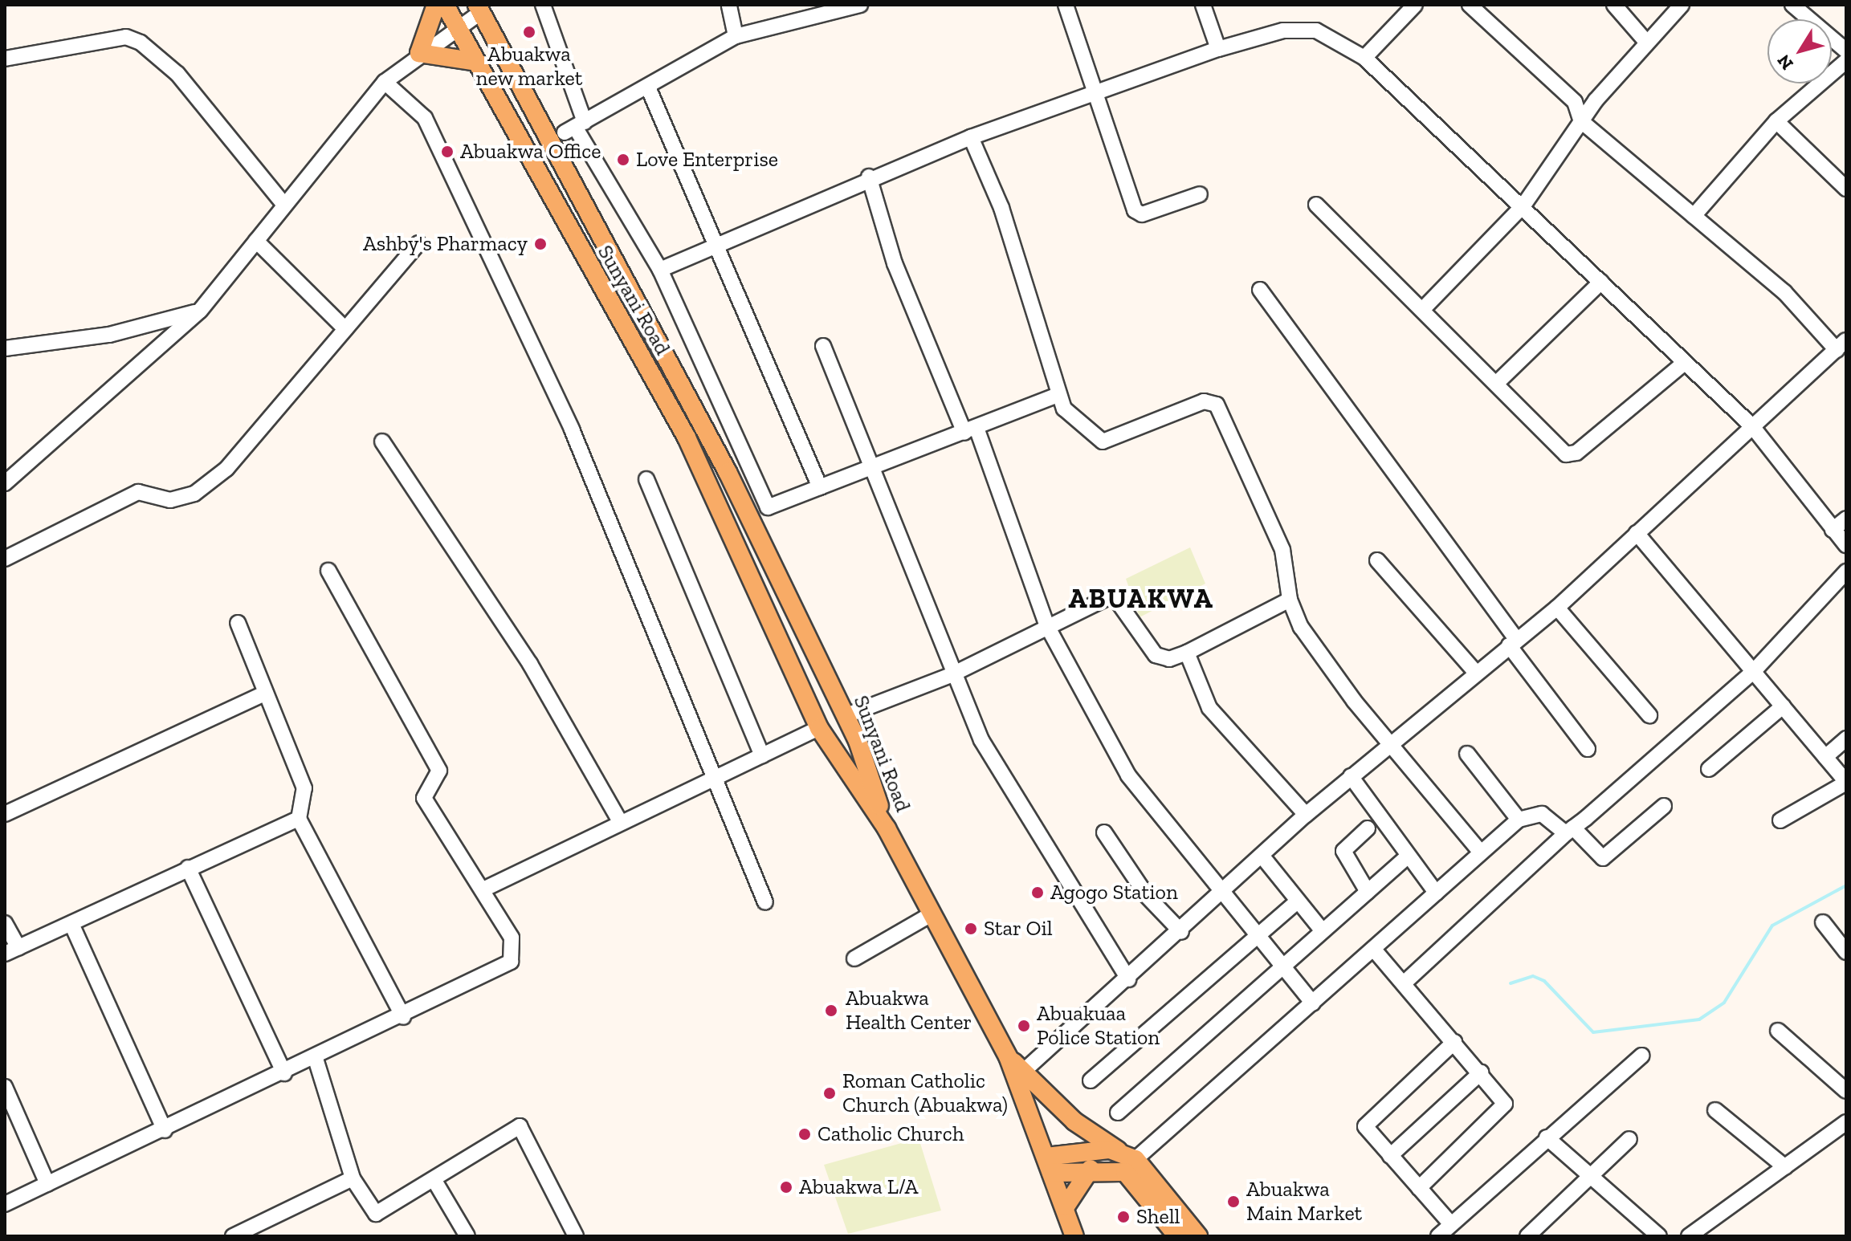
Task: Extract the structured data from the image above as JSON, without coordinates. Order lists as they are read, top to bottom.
{
  "streets": {
    "main road": ["Sunyani Road"]
  },
  "districts": ["ABUAKWA"],
  "places": [
    "Abuakwa new market",
    "Abuakwa Office",
    "Love Enterprise",
    "Ashby's Pharmacy",
    "Agogo Station",
    "Star Oil",
    "Abuakwa Health Center",
    "Abuakuaa Police Station",
    "Roman Catholic Church (Abuakwa)",
    "Catholic Church",
    "Abuakwa L/A",
    "Abuakwa Main Market",
    "Shell"
  ],
  "north": "bottom left"
}
